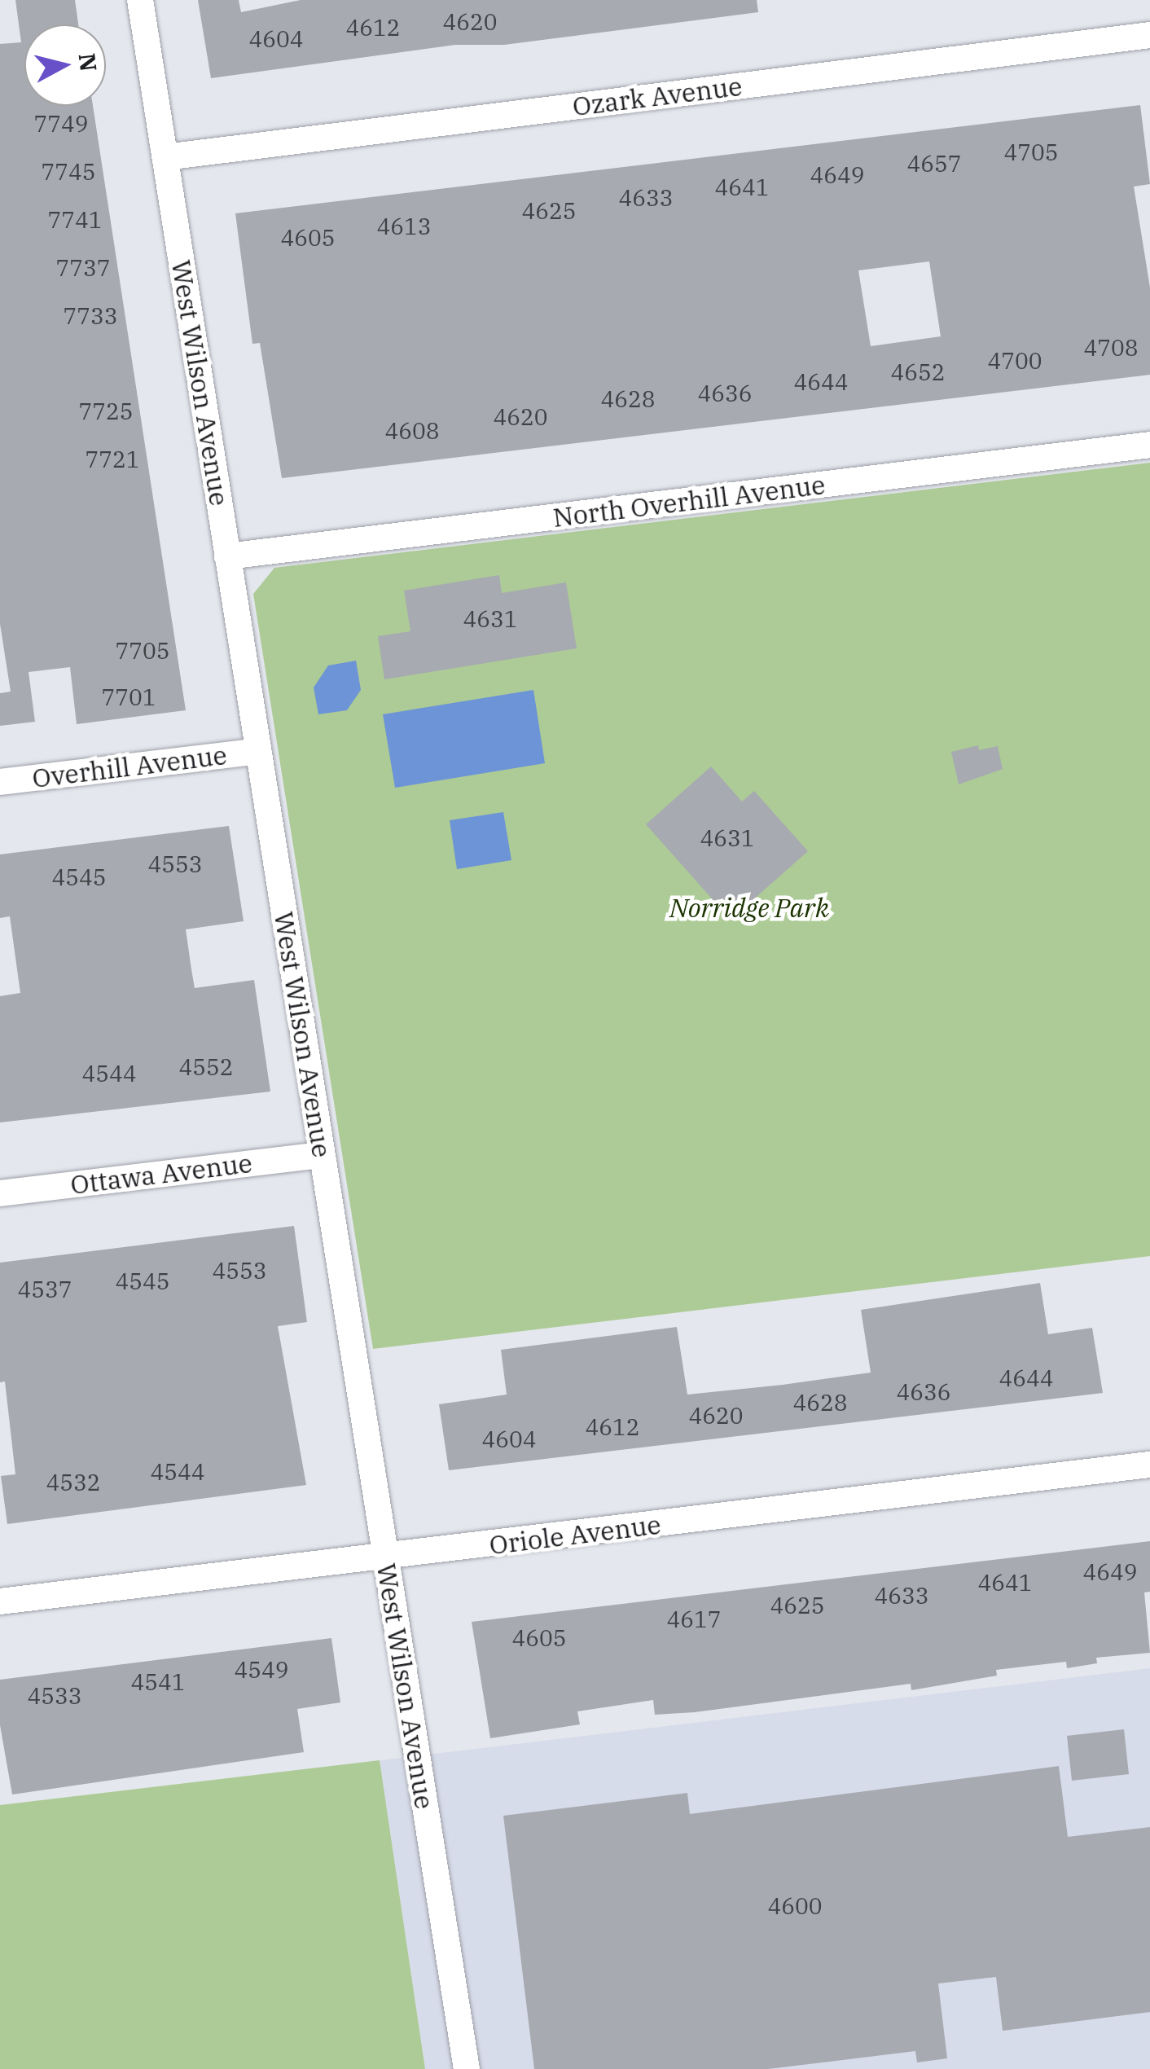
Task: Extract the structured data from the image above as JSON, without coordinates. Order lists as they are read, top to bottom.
{
  "streets": {
    "street": [
      "Ozark Avenue",
      "West Wilson Avenue",
      "North Overhill Avenue",
      "Overhill Avenue",
      "Ottawa Avenue",
      "Oriole Avenue"
    ]
  },
  "crossings": [
    ["Ozark Avenue", "West Wilson Avenue"],
    ["West Wilson Avenue", "North Overhill Avenue"],
    ["West Wilson Avenue", "Overhill Avenue"],
    ["West Wilson Avenue", "Ottawa Avenue"],
    ["West Wilson Avenue", "Oriole Avenue"]
  ],
  "parks": ["Norridge Park"],
  "house_numbers": [
    "4620",
    "4612",
    "4604",
    "7749",
    "4705",
    "4657",
    "7745",
    "4649",
    "4641",
    "4633",
    "4625",
    "7741",
    "4613",
    "4605",
    "7737",
    "7733",
    "4708",
    "4700",
    "4652",
    "4644",
    "4636",
    "4628",
    "7725",
    "4620",
    "4608",
    "7721",
    "4631",
    "7705",
    "7701",
    "4631",
    "4553",
    "4545",
    "4552",
    "4544",
    "4553",
    "4545",
    "4537",
    "4644",
    "4636",
    "4628",
    "4620",
    "4612",
    "4604",
    "4544",
    "4532",
    "4649",
    "4641",
    "4633",
    "4625",
    "4617",
    "4605",
    "4549",
    "4541",
    "4533",
    "4600"
  ],
  "north": "right"
}
